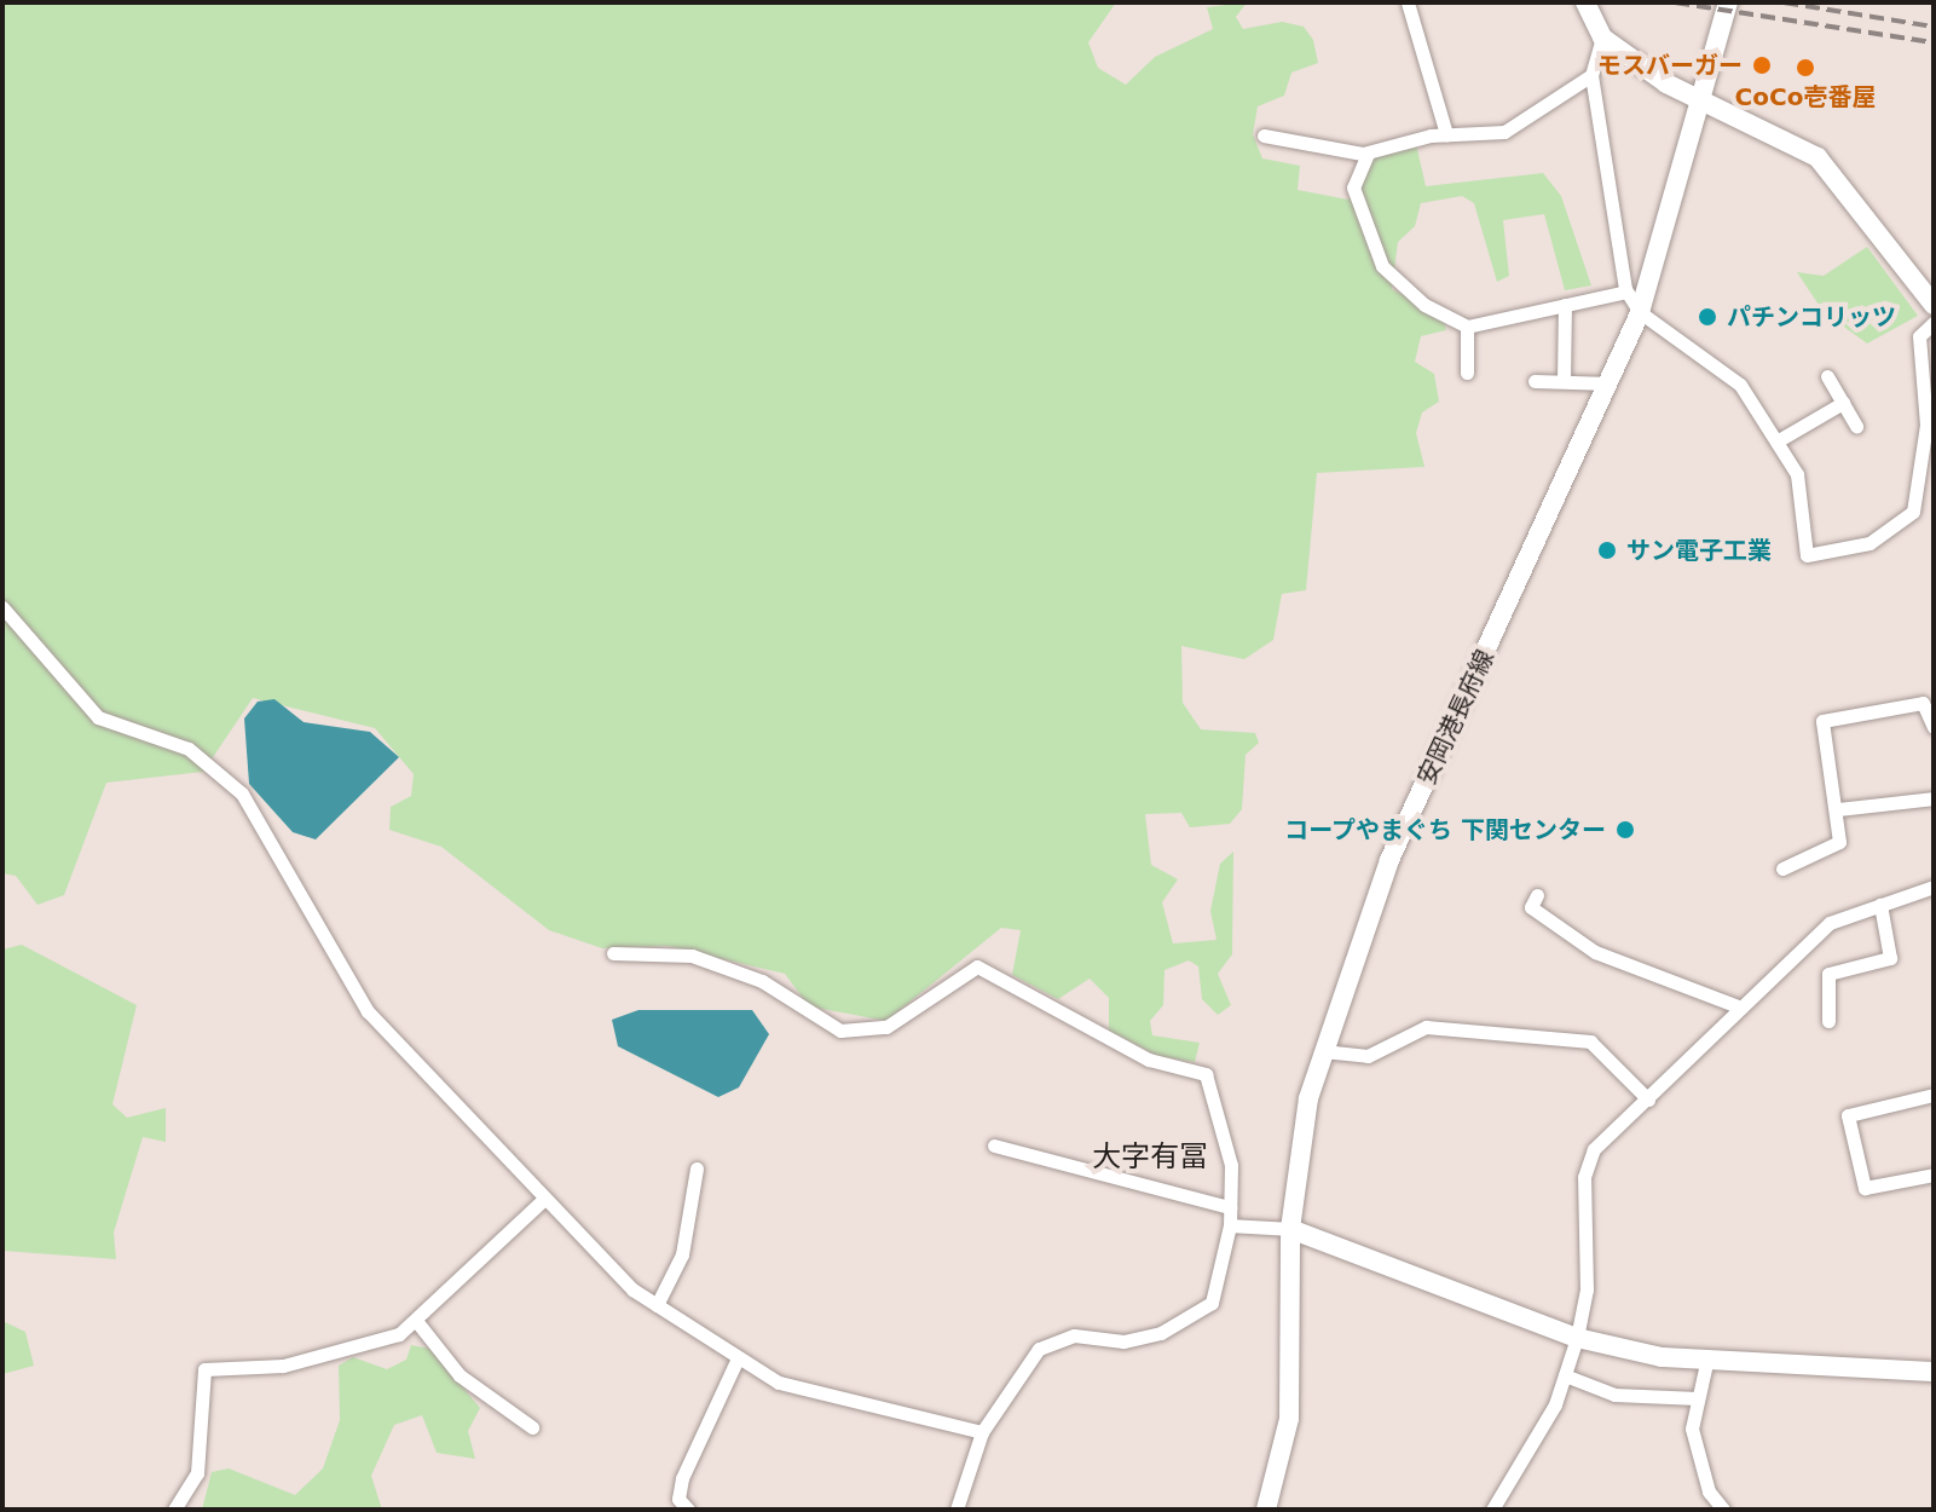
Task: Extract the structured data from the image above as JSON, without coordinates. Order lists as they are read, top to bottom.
{
  "streets": {
    "main road": ["安岡港長府線"]
  },
  "districts": ["大字有冨"],
  "places": [
    "モスバーガー",
    "CoCo壱番屋",
    "パチンコリッツ",
    "サン電子工業",
    "コープやまぐち 下関センター"
  ]
}
